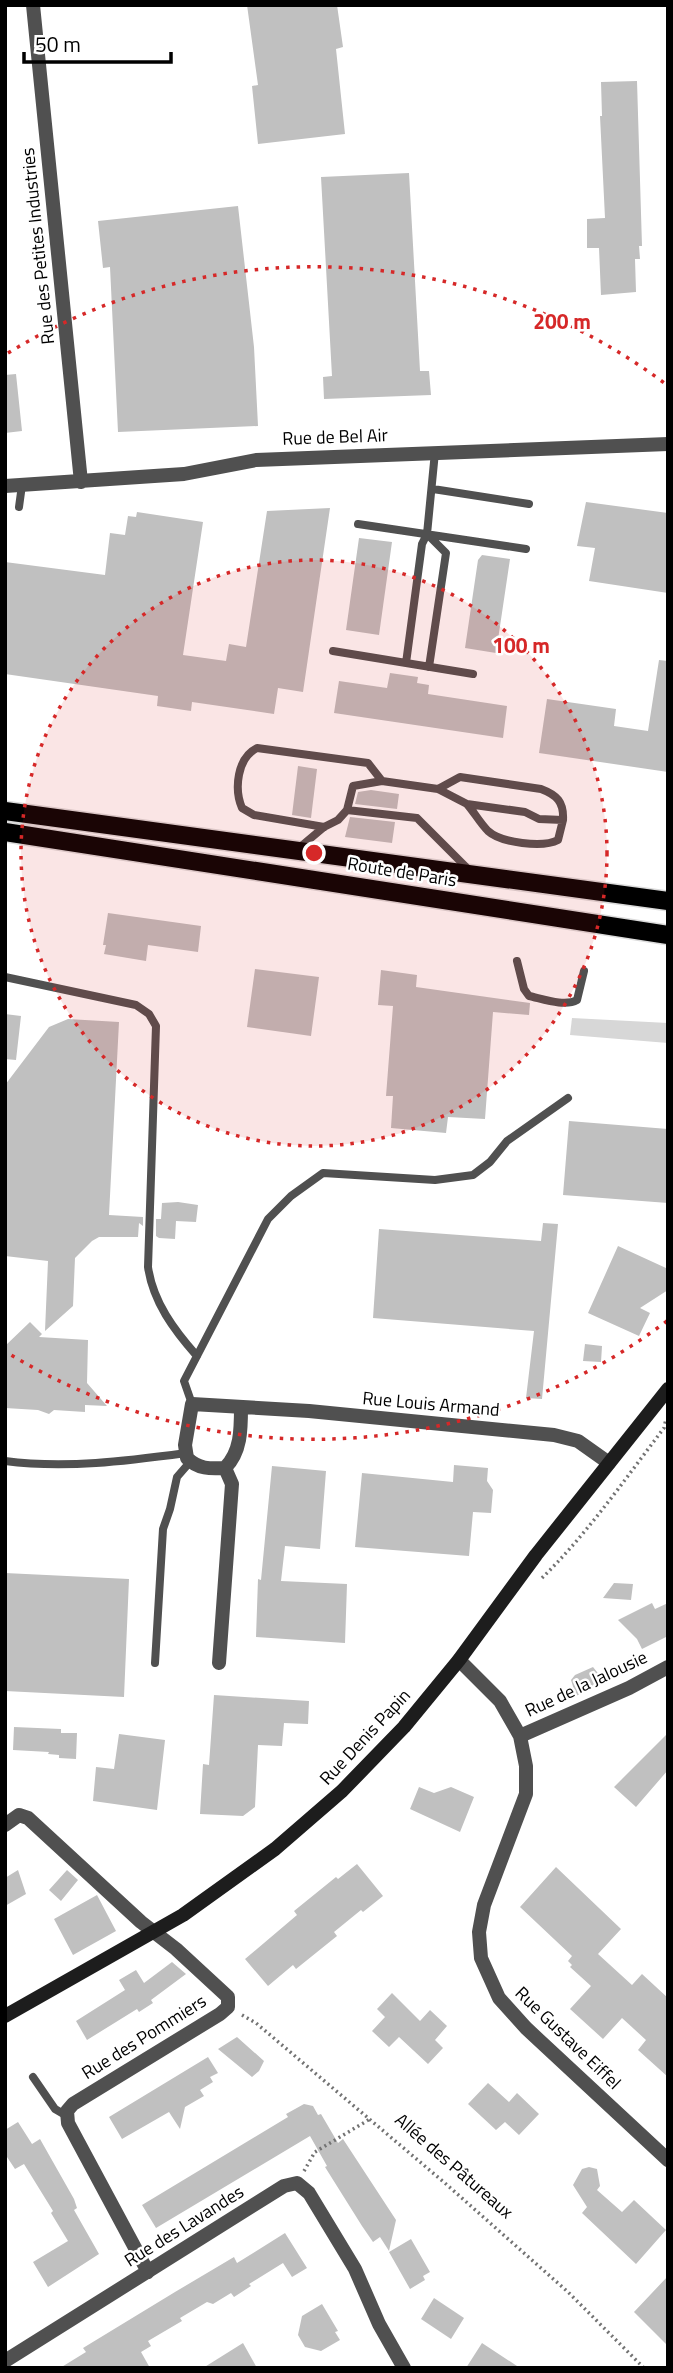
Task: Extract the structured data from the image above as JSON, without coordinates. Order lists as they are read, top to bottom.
{
  "streets": {
    "main road": ["Route de Paris"],
    "street": [
      "Rue des Petites Industries",
      "Rue de Bel Air",
      "Rue Louis Armand",
      "Rue de la Jalousie",
      "Rue Denis Papin",
      "Rue des Pommiers",
      "Rue Gustave Eiffel",
      "Rue des Lavandes"
    ],
    "path": ["Allée des Pâtureaux"]
  },
  "crossings": [
    ["Rue des Petites Industries", "Rue de Bel Air"],
    ["Rue Louis Armand", "Rue Denis Papin"],
    ["Rue de la Jalousie", "Rue Gustave Eiffel"],
    ["Rue Denis Papin", "Rue des Pommiers"],
    ["Rue Denis Papin", "Rue Gustave Eiffel"],
    ["Rue des Pommiers", "Allée des Pâtureaux"]
  ],
  "scale_bar": "50 m",
  "rings": ["200 m", "100 m"]
}
